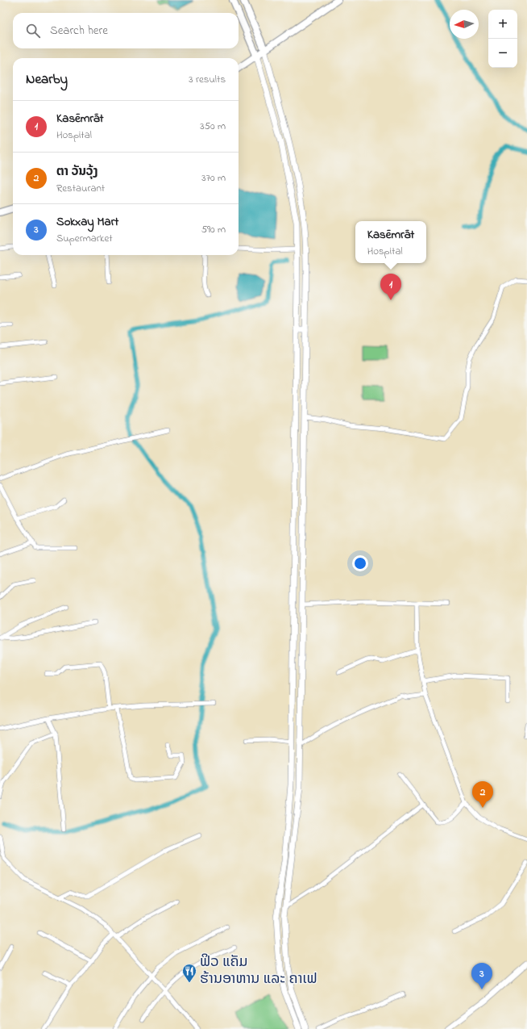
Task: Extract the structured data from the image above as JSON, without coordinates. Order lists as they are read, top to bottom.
{
  "places": {
    "restaurant": ["ຟິວ ແຄັມ ຮ້ານອາຫານ ແລະ ຄາເຟ"]
  },
  "north": "left",
  "page": {
    "map_buttons": ["+", "−"],
    "search": "Search here",
    "heading": ["Nearby", "3 results"],
    "list": [
      {
        "mark": "1",
        "name": "Kasēmrāt",
        "note": "Hospital",
        "value": "350 m"
      },
      {
        "mark": "2",
        "name": "ຕາ ວັນວຸ້ງ",
        "note": "Restaurant",
        "value": "370 m"
      },
      {
        "mark": "3",
        "name": "Sokxay Mart",
        "note": "Supermarket",
        "value": "590 m"
      }
    ],
    "popup": ["Kasēmrāt", "Hospital"],
    "pins": ["1", "2", "3"]
  }
}
